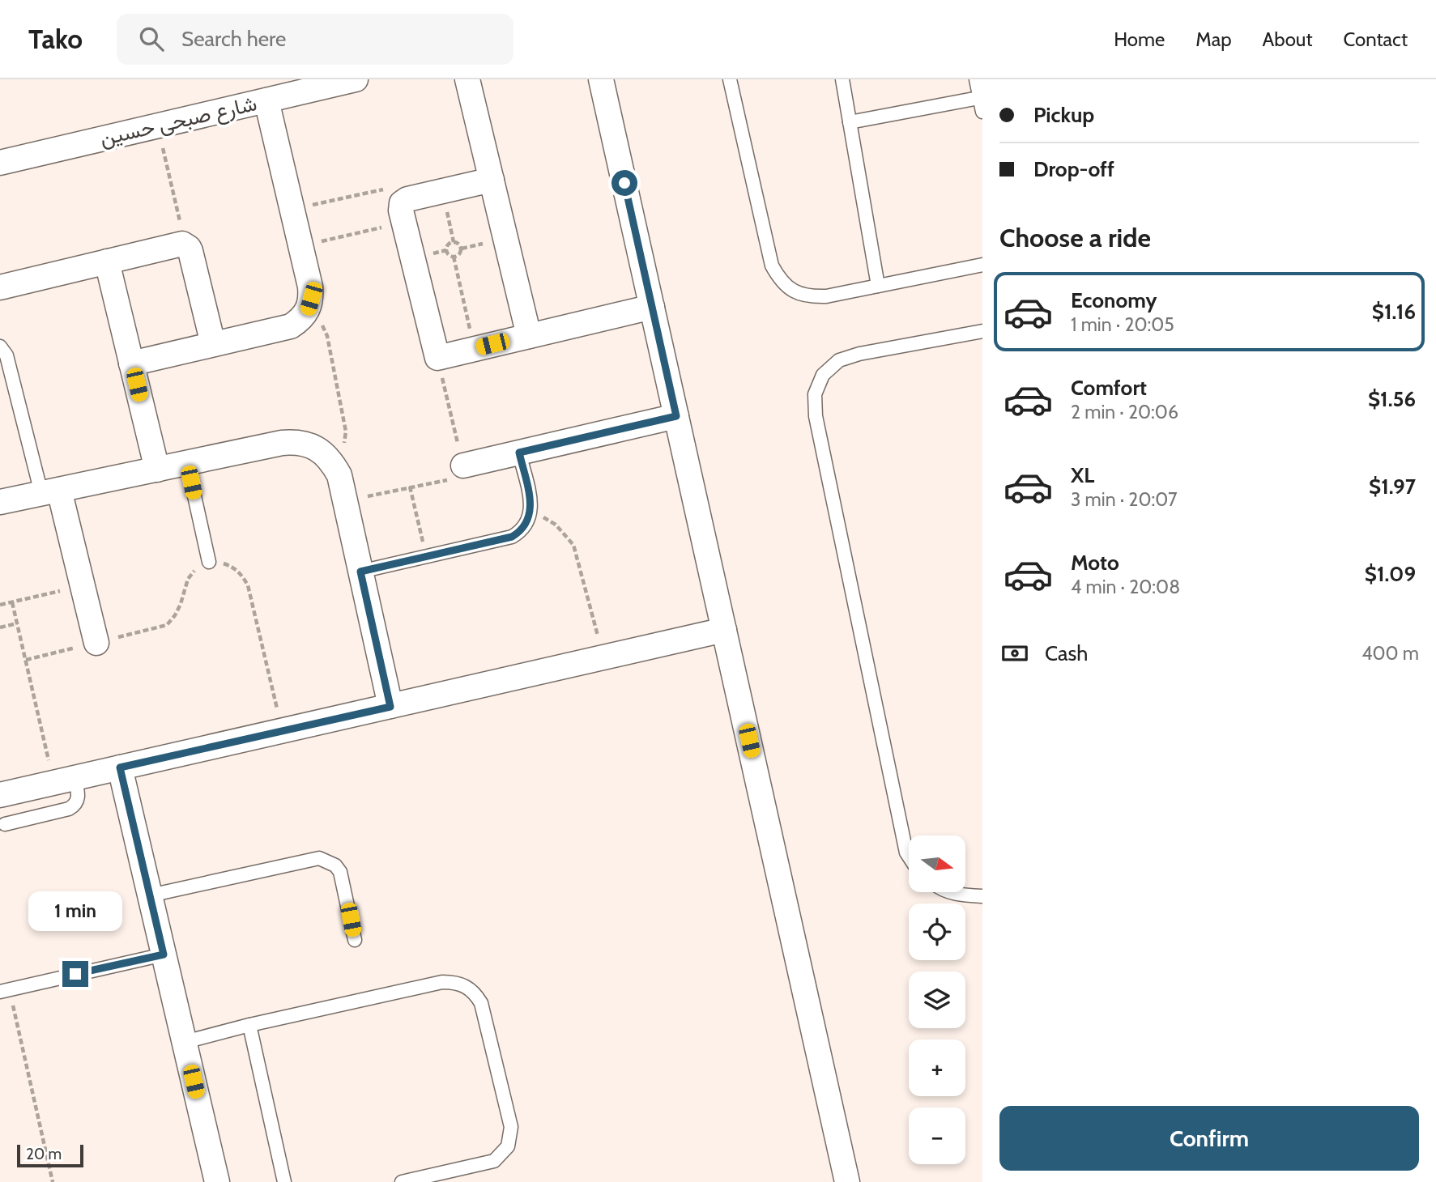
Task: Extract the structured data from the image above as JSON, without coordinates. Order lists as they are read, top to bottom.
{
  "streets": {
    "street": ["شارع صبحى حسين"]
  },
  "scale_bar": "20 m",
  "north": "right",
  "page": {
    "header": "Tako",
    "search": "Search here",
    "nav": [
      "Home",
      "Map",
      "About",
      "Contact"
    ],
    "banner": ["Pickup", "Drop-off"],
    "heading": "Choose a ride",
    "list": [
      {
        "name": "Economy",
        "note": "1 min · 20:05",
        "value": "$1.16"
      },
      {
        "name": "Comfort",
        "note": "2 min · 20:06",
        "value": "$1.56"
      },
      {
        "name": "XL",
        "note": "3 min · 20:07",
        "value": "$1.97"
      },
      {
        "name": "Moto",
        "note": "4 min · 20:08",
        "value": "$1.09"
      }
    ],
    "pay": ["Cash", "400 m"],
    "map_buttons": ["+", "−"],
    "bubble": "1 min",
    "buttons": "Confirm",
    "scale": "20 m"
  }
}
